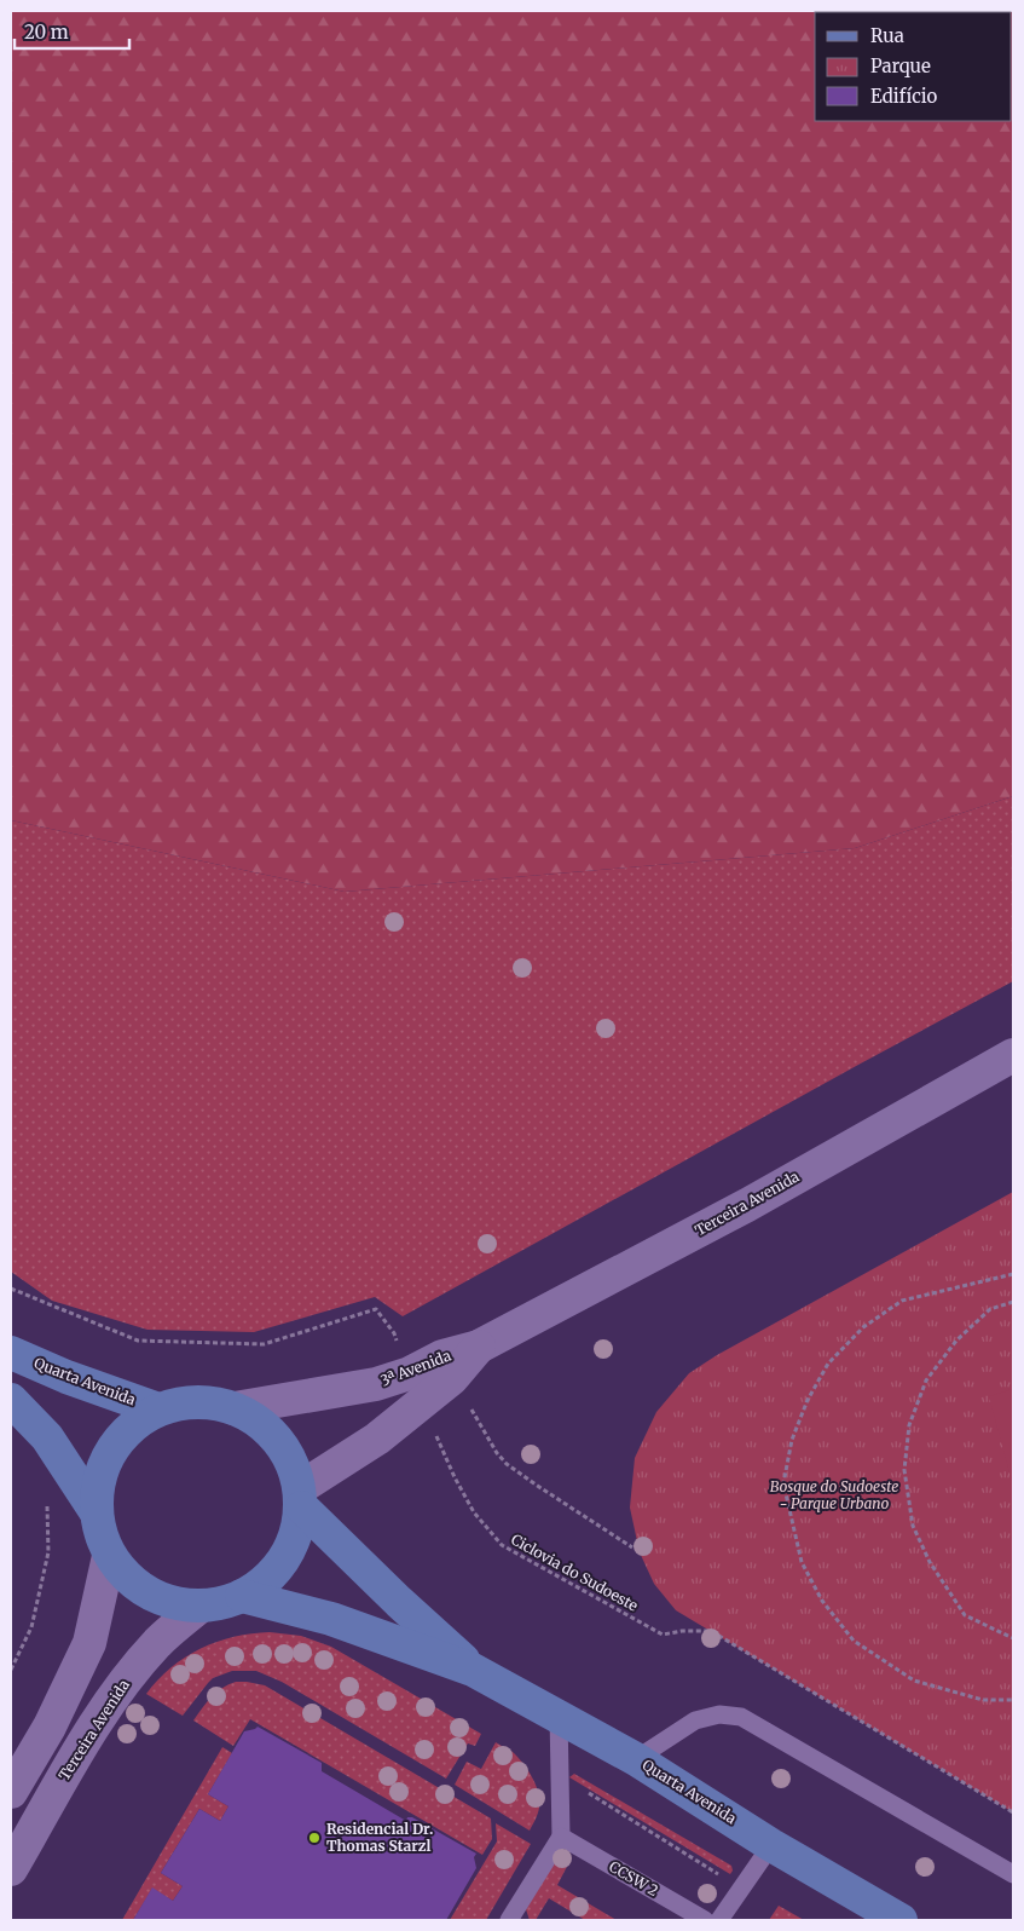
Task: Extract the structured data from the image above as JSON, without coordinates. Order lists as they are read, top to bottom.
{
  "streets": {
    "main road": ["Quarta Avenida"],
    "street": ["Terceira Avenida", "3ª Avenida"],
    "lane": ["CCSW 2"],
    "path": ["Ciclovia do Sudoeste"]
  },
  "crossings": [
    ["Terceira Avenida", "3ª Avenida"],
    ["Terceira Avenida", "Quarta Avenida"],
    ["3ª Avenida", "Quarta Avenida"],
    ["3ª Avenida", "Ciclovia do Sudoeste"]
  ],
  "parks": ["Bosque do Sudoeste - Parque Urbano"],
  "places": ["Residencial Dr. Thomas Starzl"],
  "legend": ["Rua", "Parque", "Edifício"],
  "scale_bar": "20 m"
}
